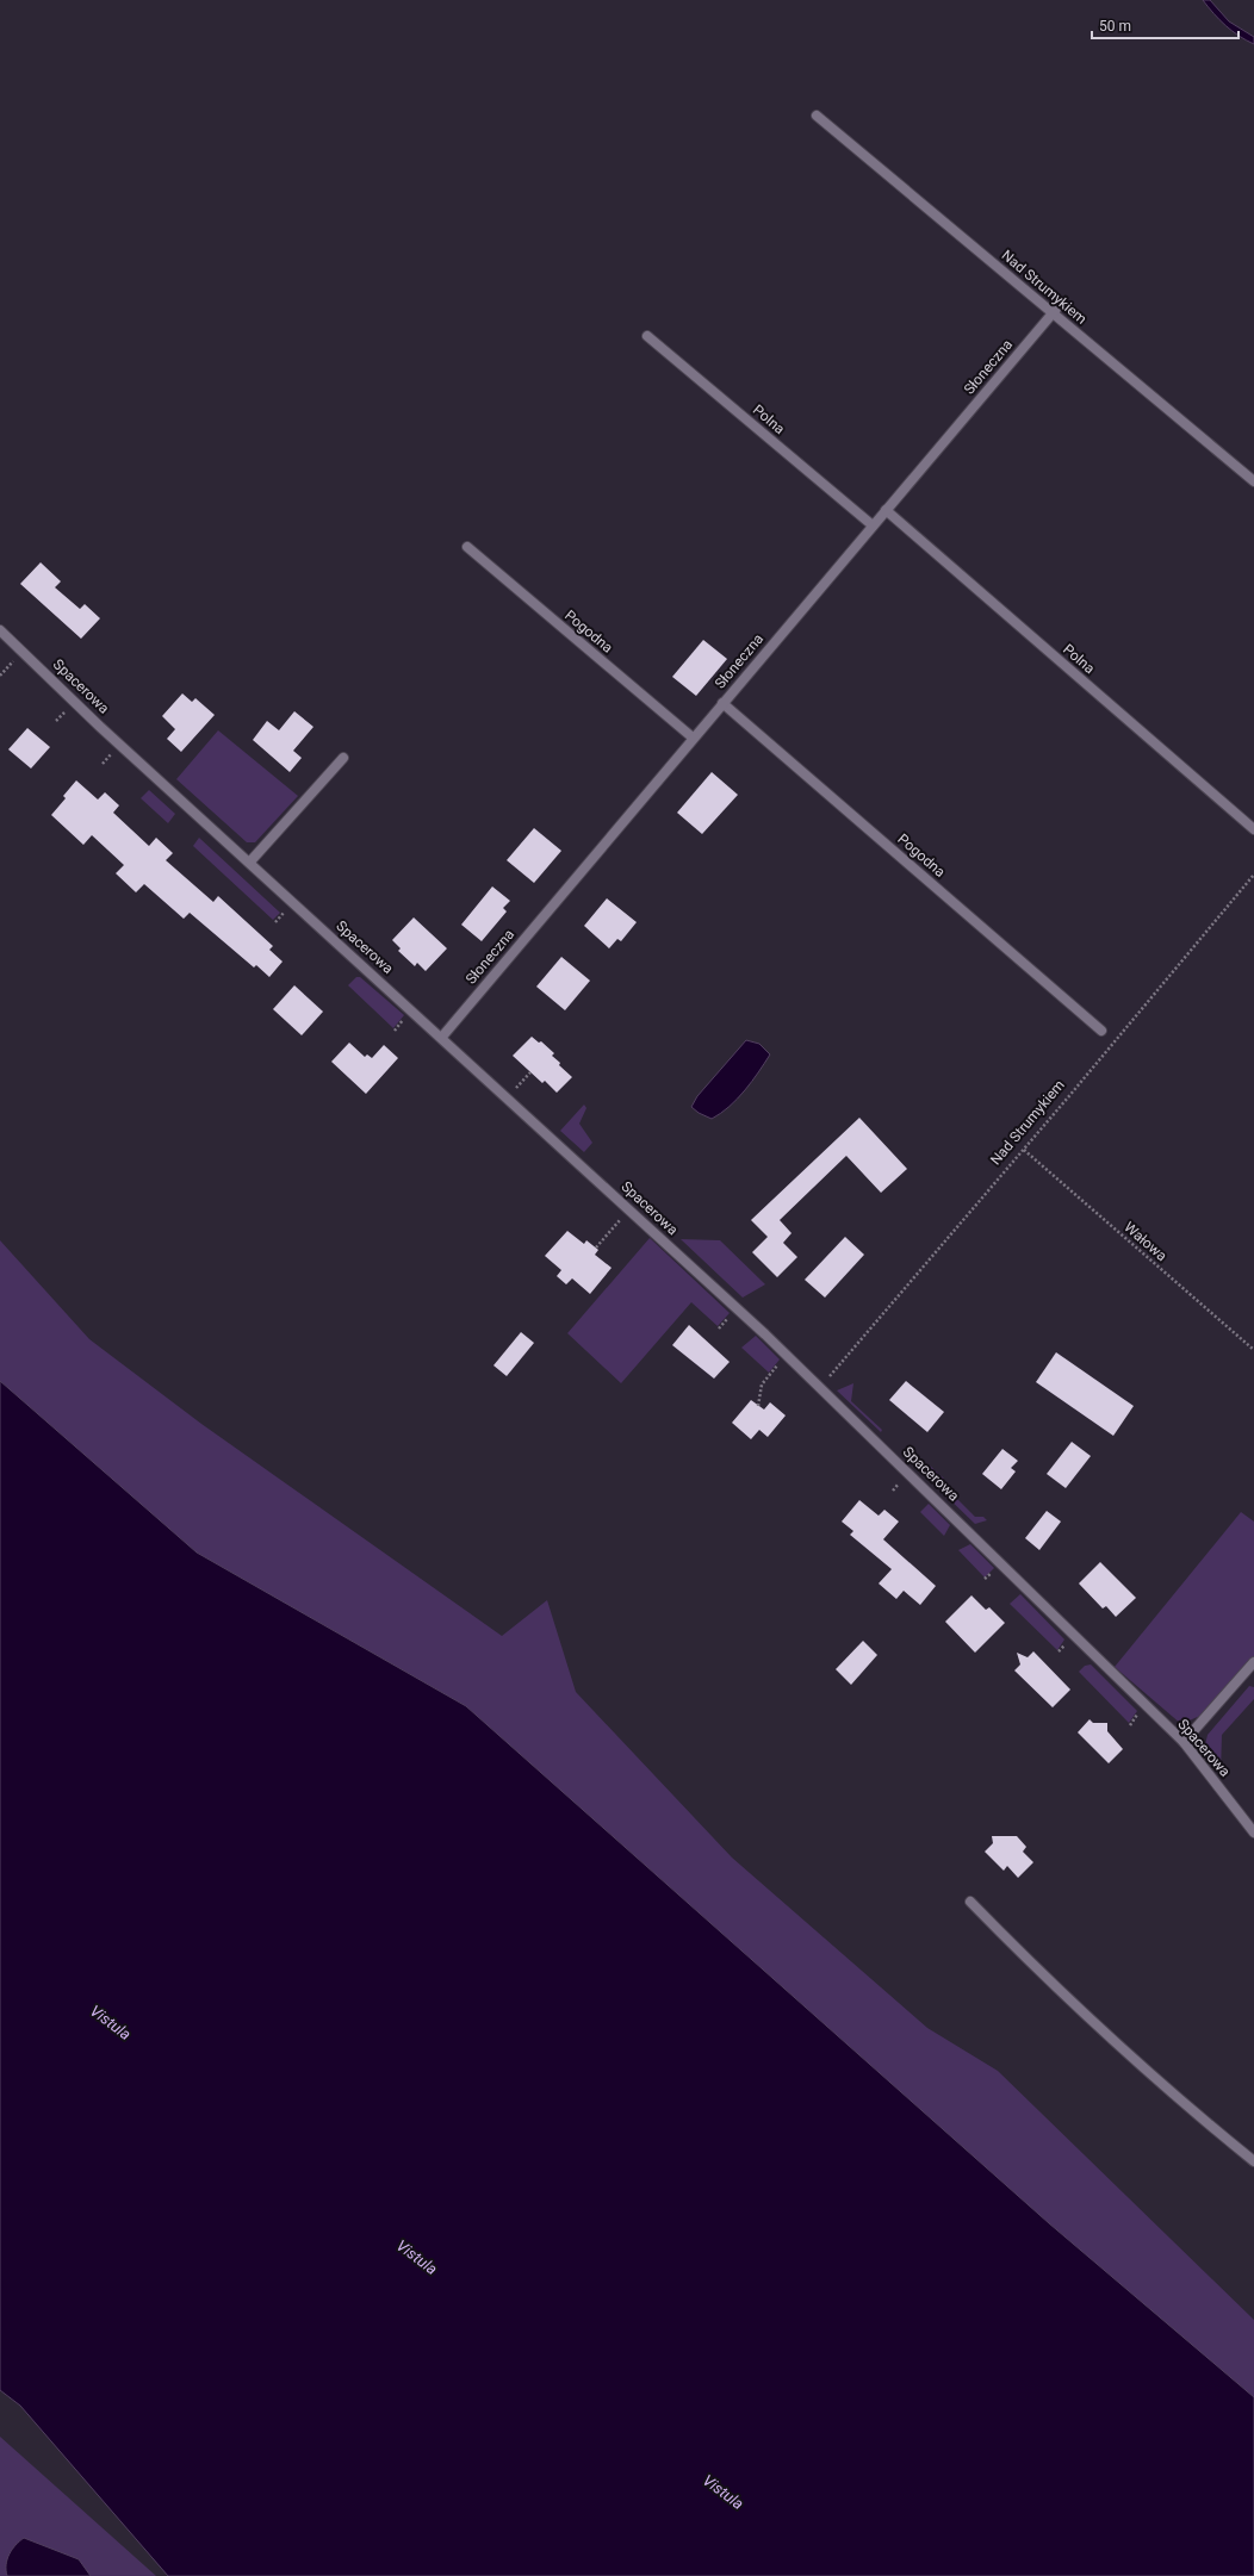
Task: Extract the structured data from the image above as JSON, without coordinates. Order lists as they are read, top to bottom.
{
  "streets": {
    "street": [
      "Nad Strumykiem",
      "Słoneczna",
      "Polna",
      "Pogodna",
      "Spacerowa"
    ],
    "path": ["Wałowa"]
  },
  "crossings": [
    ["Nad Strumykiem", "Słoneczna"],
    ["Nad Strumykiem", "Spacerowa"],
    ["Nad Strumykiem", "Wałowa"],
    ["Słoneczna", "Polna"],
    ["Słoneczna", "Pogodna"],
    ["Słoneczna", "Spacerowa"]
  ],
  "water": ["Vistula"],
  "scale_bar": "50 m"
}
